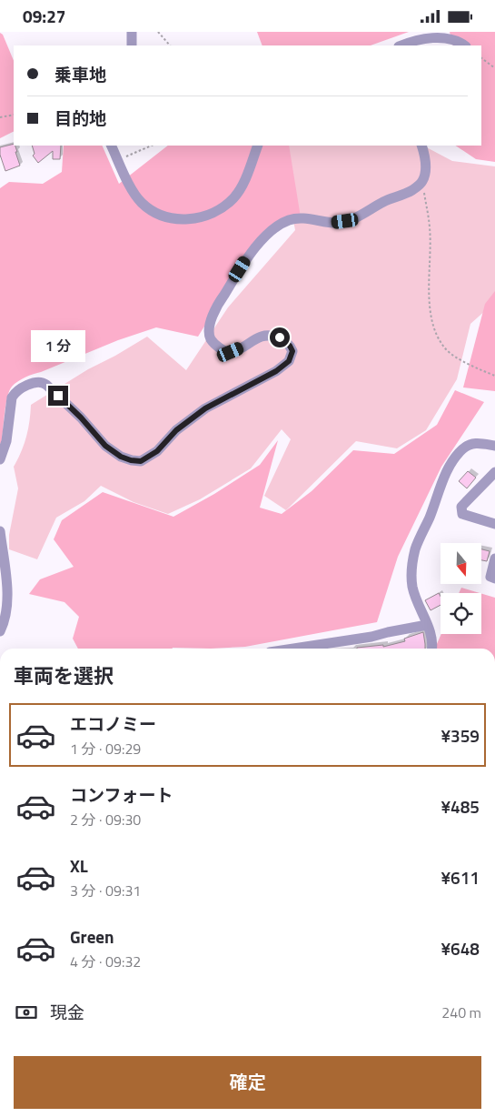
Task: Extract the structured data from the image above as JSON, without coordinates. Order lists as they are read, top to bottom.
{
  "north": "bottom",
  "page": {
    "status": "09:27",
    "banner": ["乗車地", "目的地"],
    "bubble": "1 分",
    "heading": "車両を選択",
    "list": [
      {
        "name": "エコノミー",
        "note": "1 分 · 09:29",
        "value": "¥359"
      },
      {
        "name": "コンフォート",
        "note": "2 分 · 09:30",
        "value": "¥485"
      },
      {
        "name": "XL",
        "note": "3 分 · 09:31",
        "value": "¥611"
      },
      {
        "name": "Green",
        "note": "4 分 · 09:32",
        "value": "¥648"
      }
    ],
    "pay": ["現金", "240 m"],
    "buttons": "確定"
  }
}
